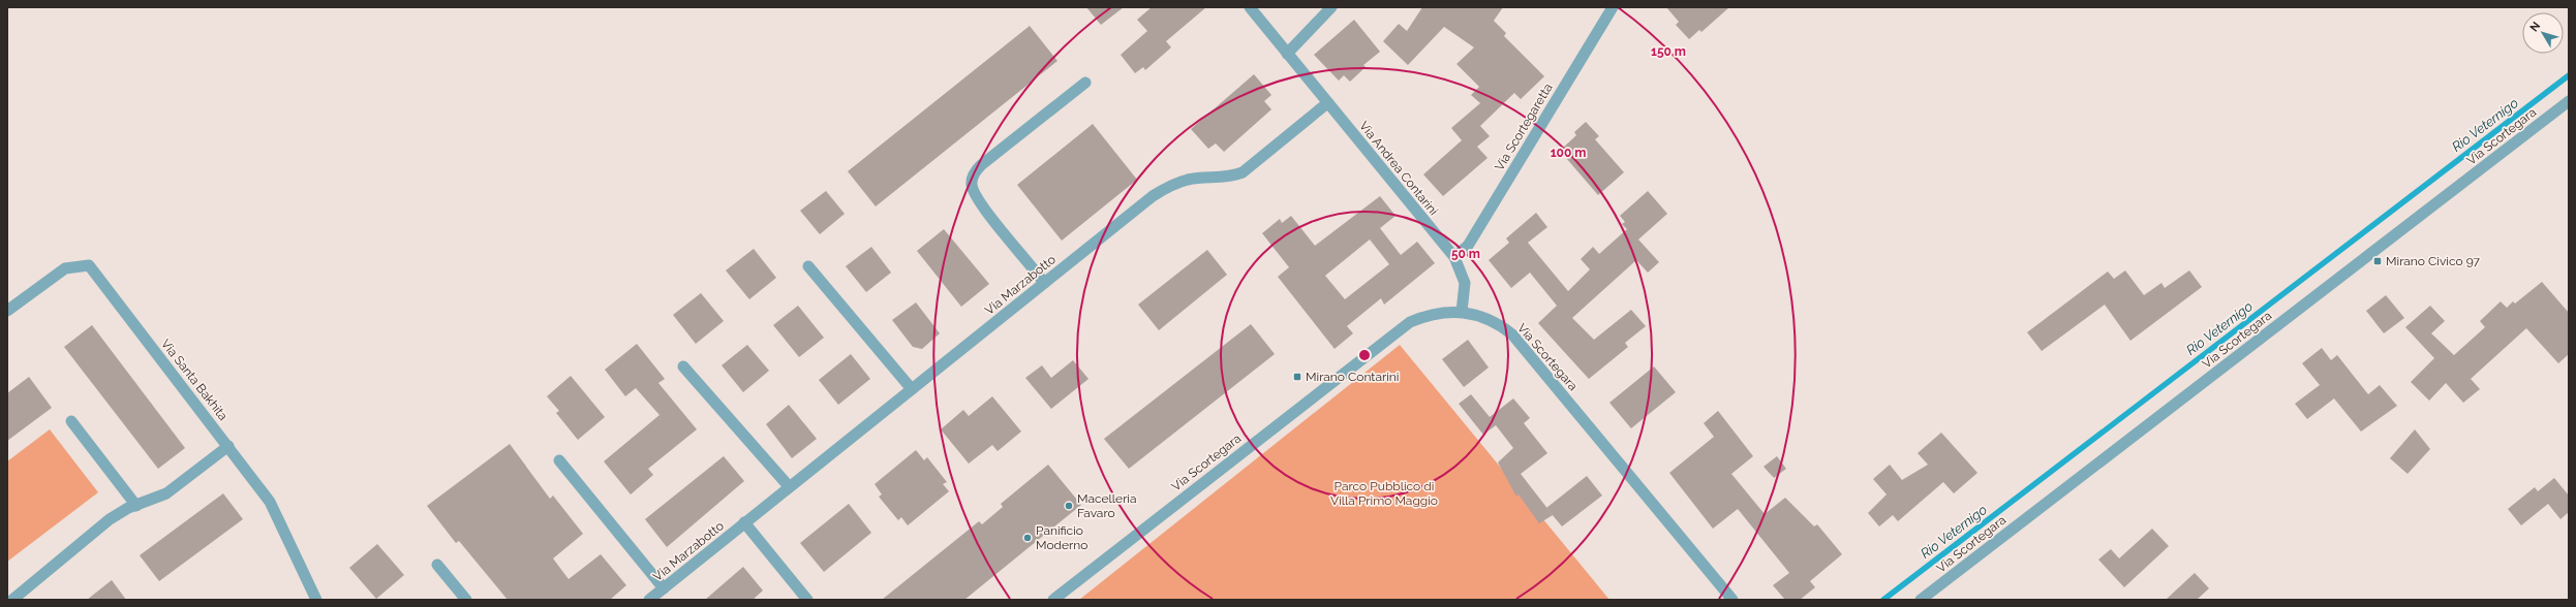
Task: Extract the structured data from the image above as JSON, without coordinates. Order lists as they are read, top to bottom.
{
  "streets": {
    "street": [
      "Via Scortegaretta",
      "Via Scortegara",
      "Via Andrea Contarini",
      "Via Marzabotto",
      "Via Santa Bakhita"
    ]
  },
  "crossings": [
    ["Via Scortegaretta", "Via Andrea Contarini"],
    ["Via Scortegara", "Via Andrea Contarini"],
    ["Via Andrea Contarini", "Via Marzabotto"]
  ],
  "water": ["Rio Veternigo"],
  "parks": ["Parco Pubblico di Villa Primo Maggio"],
  "places": {
    "transit": ["Mirano Civico 97", "Mirano Contarini"],
    "other": ["Macelleria Favaro", "Panificio Moderno"]
  },
  "north": "top left",
  "rings": ["150 m", "100 m", "50 m"]
}
